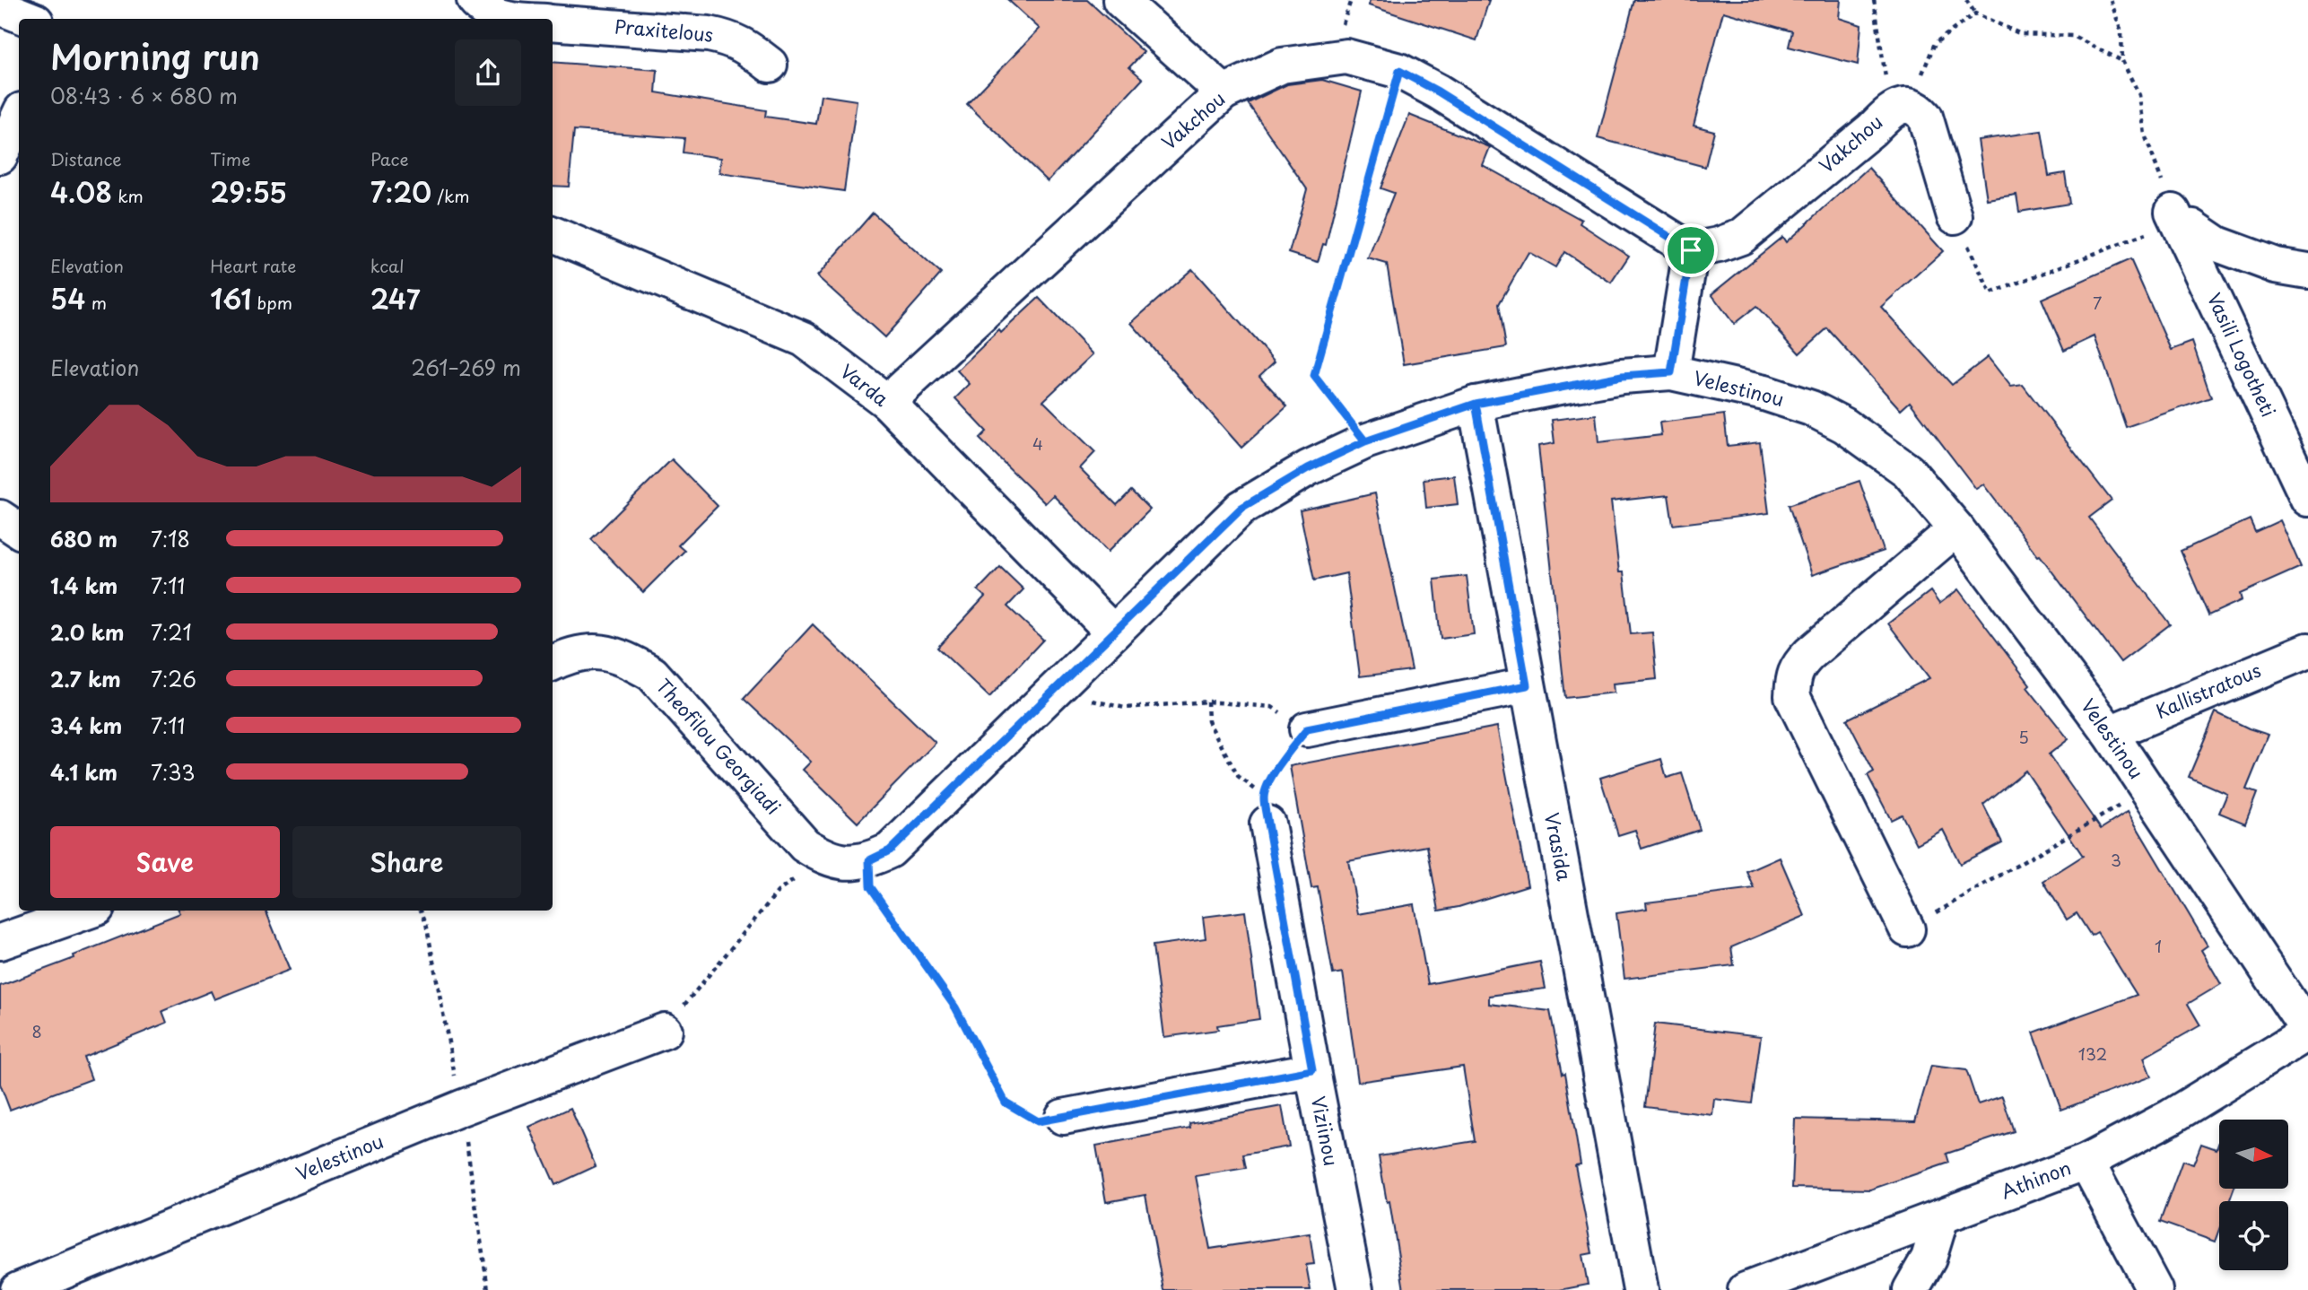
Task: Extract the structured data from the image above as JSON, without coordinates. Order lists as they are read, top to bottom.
{
  "streets": {
    "street": [
      "Praxitelous",
      "Vakchou",
      "Vasili Logotheti",
      "Varda",
      "Velestinou",
      "Kallistratous",
      "Theofilou Georgiadi",
      "Vrasida",
      "Viziinou",
      "Athinon"
    ]
  },
  "crossings": [
    ["Vakchou", "Varda"],
    ["Varda", "Velestinou"],
    ["Velestinou", "Kallistratous"],
    ["Velestinou", "Theofilou Georgiadi"],
    ["Velestinou", "Vrasida"],
    ["Velestinou", "Athinon"]
  ],
  "house_numbers": [
    "7",
    "4",
    "5",
    "3",
    "1",
    "8",
    "132"
  ],
  "north": "right",
  "page": {
    "heading": ["Morning run", "08:43 · 6 × 680 m"],
    "stats": [
      ["Distance", "4.08 km"],
      ["Time", "29:55"],
      ["Pace", "7:20 /km"],
      ["Elevation", "54 m"],
      ["Heart rate", "161 bpm"],
      ["kcal", "247"]
    ],
    "chart": ["Elevation", "261–269 m"],
    "list": [
      {
        "name": "680 m",
        "note": "7:18"
      },
      {
        "name": "1.4 km",
        "note": "7:11"
      },
      {
        "name": "2.0 km",
        "note": "7:21"
      },
      {
        "name": "2.7 km",
        "note": "7:26"
      },
      {
        "name": "3.4 km",
        "note": "7:11"
      },
      {
        "name": "4.1 km",
        "note": "7:33"
      }
    ],
    "buttons": ["Save", "Share"]
  }
}
